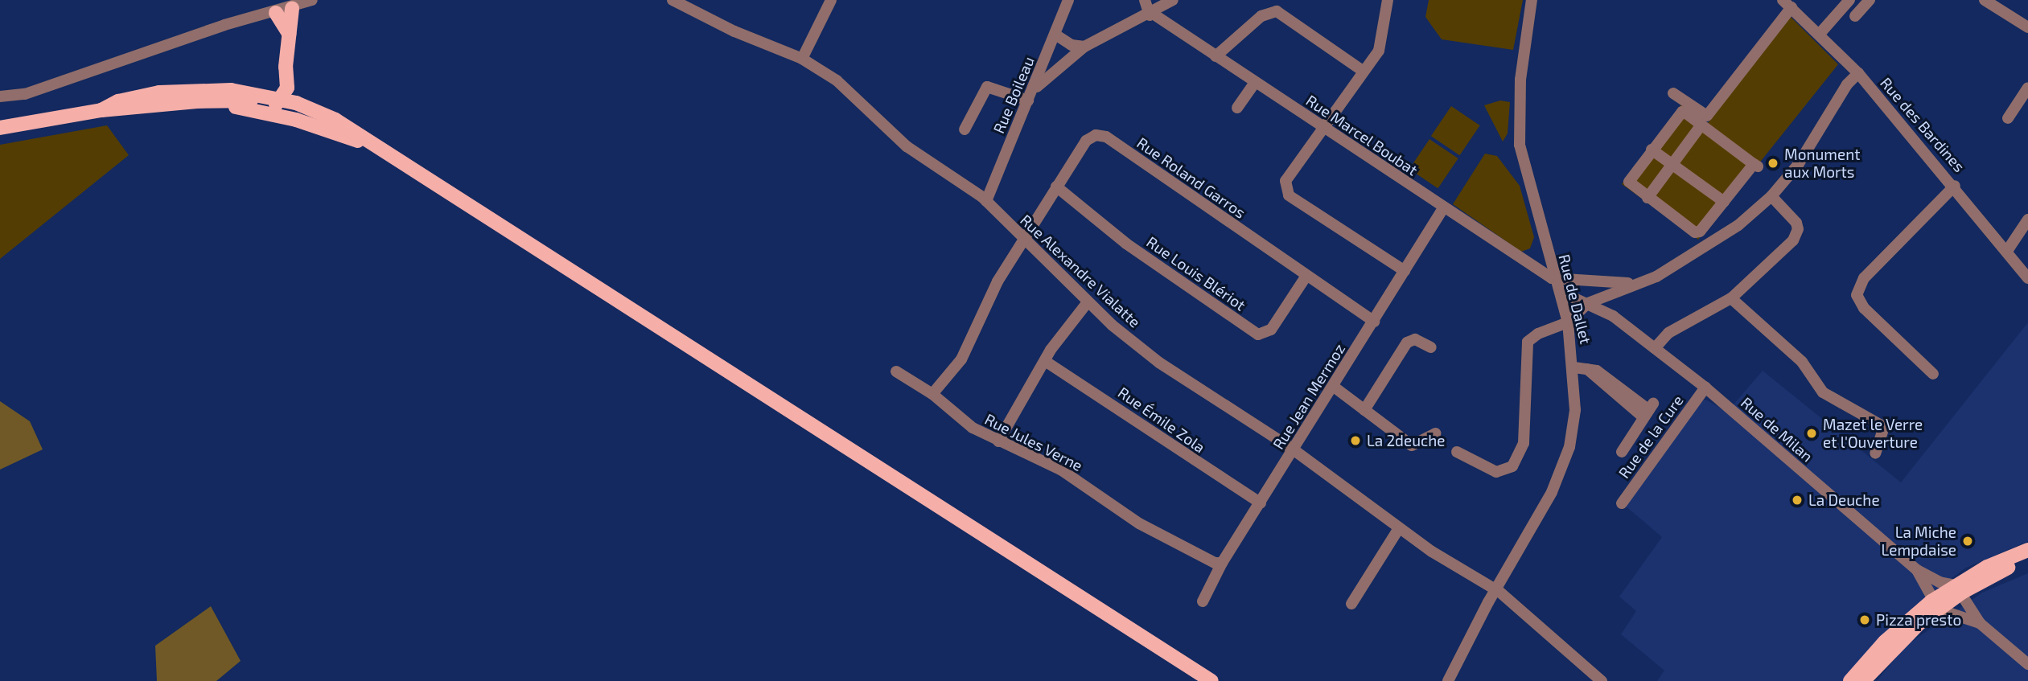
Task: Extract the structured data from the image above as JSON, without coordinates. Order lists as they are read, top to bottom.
{
  "streets": {
    "street": [
      "Rue Boileau",
      "Rue des Bardines",
      "Rue Marcel Boubat",
      "Rue Roland Garros",
      "Rue Alexandre Vialatte",
      "Rue Louis Blériot",
      "Rue de Dallet",
      "Rue Jean Mermoz",
      "Rue Émile Zola",
      "Rue de Milan",
      "Rue de la Cure",
      "Rue Jules Verne"
    ]
  },
  "crossings": [
    ["Rue Boileau", "Rue Alexandre Vialatte"],
    ["Rue Marcel Boubat", "Rue de Dallet"],
    ["Rue Marcel Boubat", "Rue Jean Mermoz"],
    ["Rue Roland Garros", "Rue Alexandre Vialatte"],
    ["Rue Roland Garros", "Rue Louis Blériot"],
    ["Rue Roland Garros", "Rue Jean Mermoz"],
    ["Rue Roland Garros", "Rue Jules Verne"],
    ["Rue Alexandre Vialatte", "Rue de Dallet"],
    ["Rue Alexandre Vialatte", "Rue Jean Mermoz"],
    ["Rue de Dallet", "Rue de Milan"],
    ["Rue Jean Mermoz", "Rue Émile Zola"],
    ["Rue Jean Mermoz", "Rue Jules Verne"],
    ["Rue de Milan", "Rue de la Cure"]
  ],
  "places": [
    "Monument aux Morts",
    "Mazet le Verre et l'Ouverture",
    "La 2deuche",
    "La Deuche",
    "La Miche Lempdaise",
    "Pizza presto"
  ]
}
